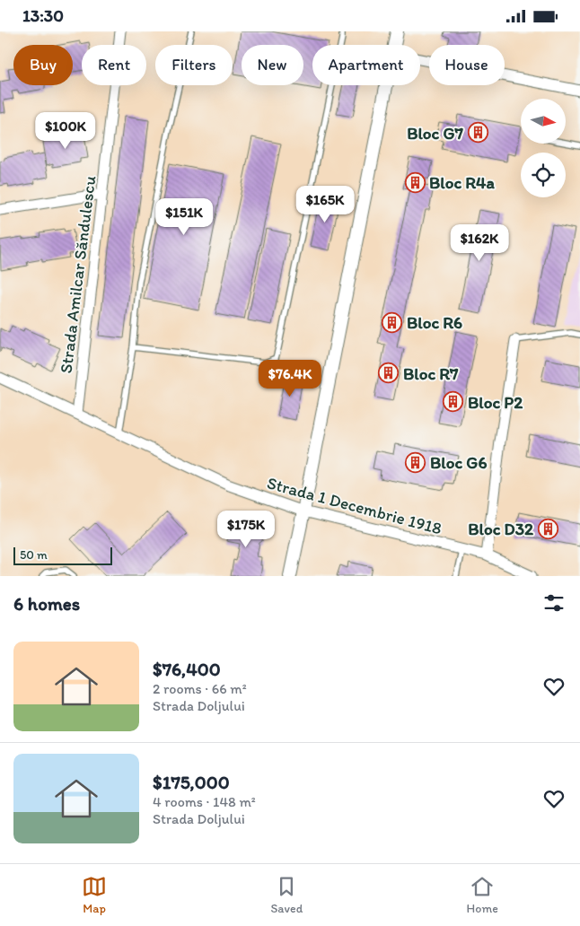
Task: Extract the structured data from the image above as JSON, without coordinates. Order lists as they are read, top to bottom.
{
  "streets": {
    "street": ["Strada Amilcar Săndulescu", "Strada 1 Decembrie 1918"]
  },
  "crossings": [
    ["Strada Amilcar Săndulescu", "Strada 1 Decembrie 1918"]
  ],
  "places": {
    "building": [
      "Bloc G7",
      "Bloc R4a",
      "Bloc R6",
      "Bloc R7",
      "Bloc P2",
      "Bloc G6",
      "Bloc D32"
    ]
  },
  "scale_bar": "50 m",
  "north": "right",
  "page": {
    "status": "13:30",
    "chip": [
      "Buy",
      "Rent",
      "Filters",
      "New",
      "Apartment",
      "House"
    ],
    "price": [
      "$100K",
      "$165K",
      "$151K",
      "$162K",
      "$76.4K",
      "$175K"
    ],
    "scale": "50 m",
    "heading": "6 homes",
    "list": [
      {
        "name": "$76,400",
        "note": "2 rooms · 66 m² · Strada Doljului"
      },
      {
        "name": "$175,000",
        "note": "4 rooms · 148 m² · Strada Doljului"
      }
    ],
    "tabs": ["Map", "Saved", "Home"]
  }
}
